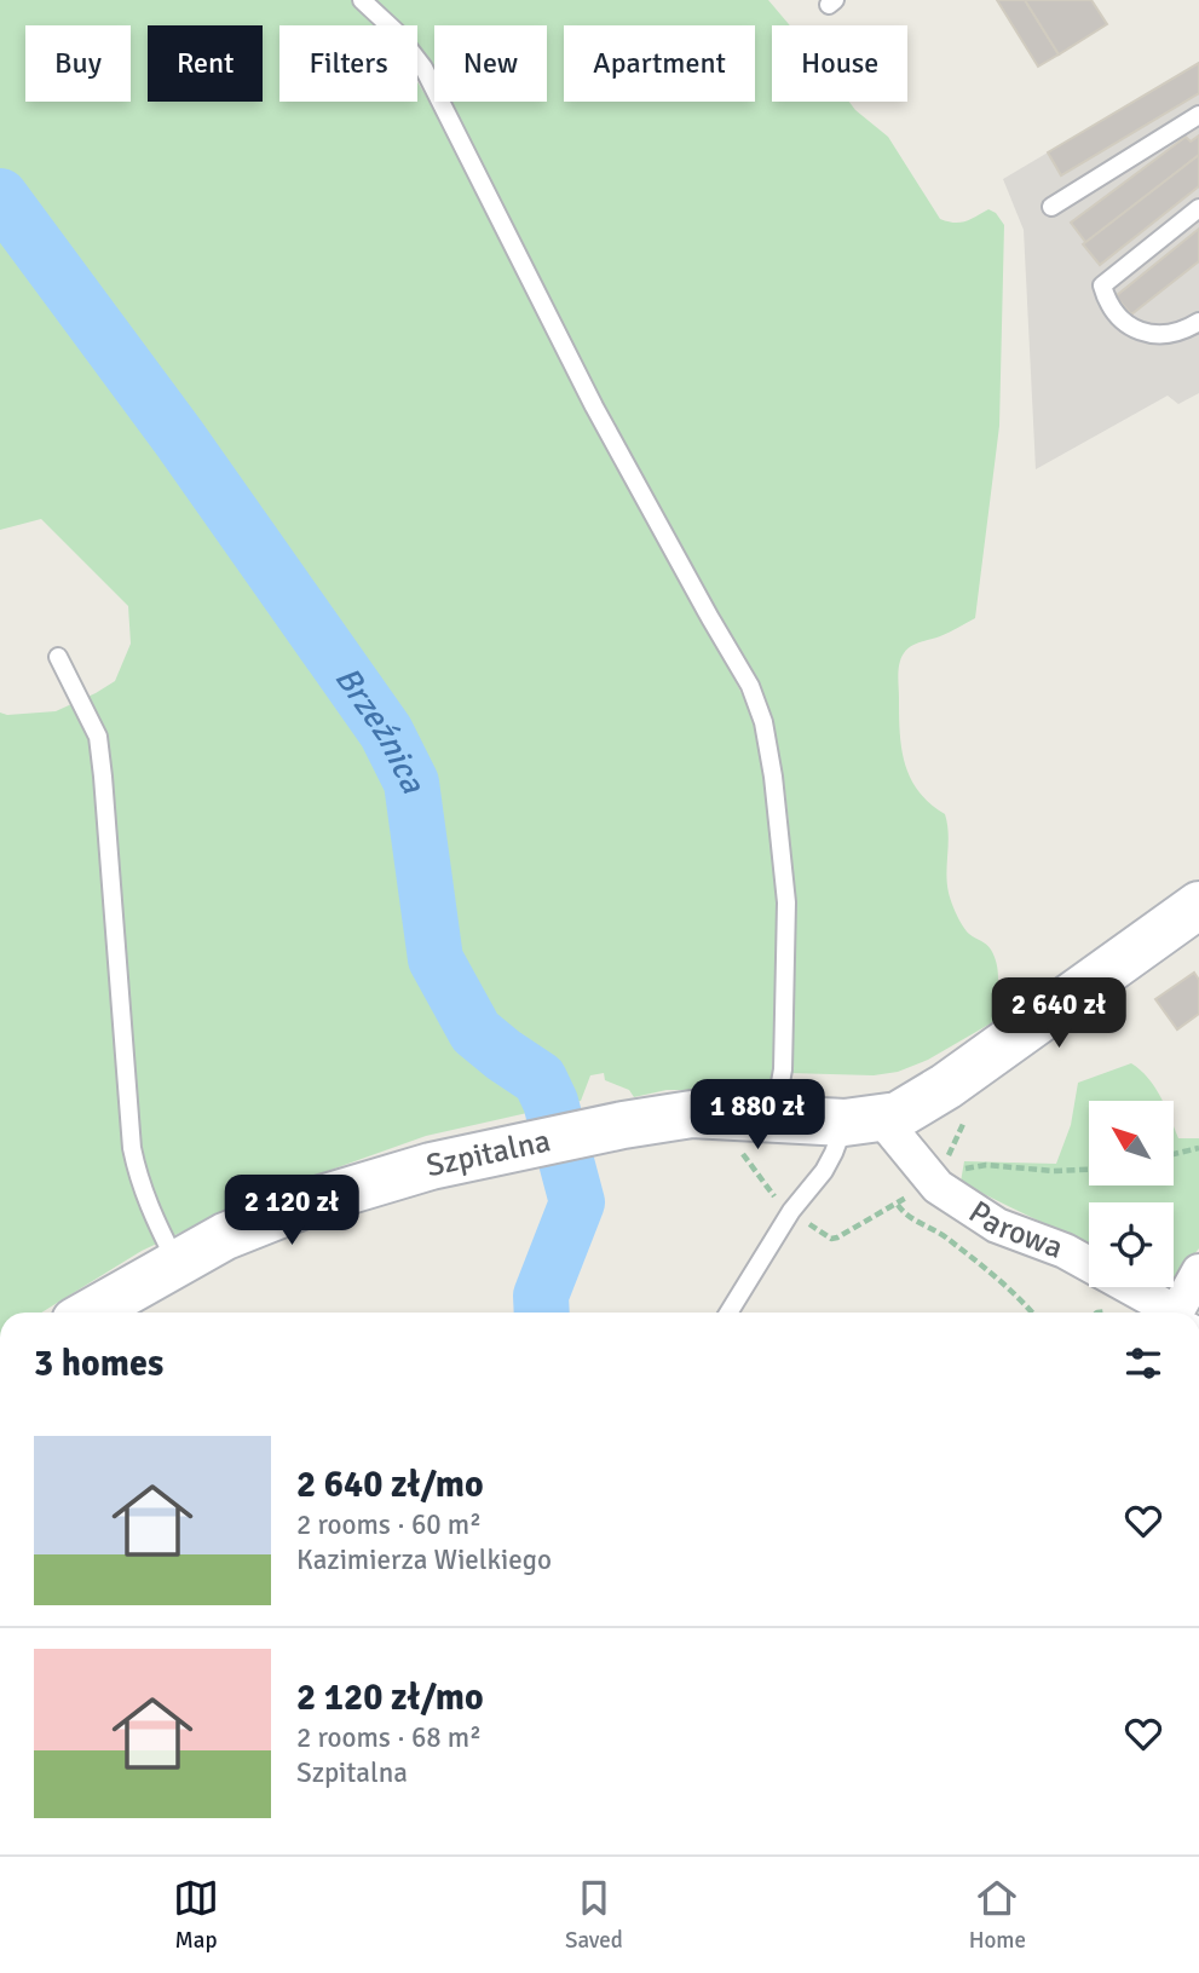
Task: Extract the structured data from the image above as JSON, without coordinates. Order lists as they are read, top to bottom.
{
  "streets": {
    "street": ["Szpitalna", "Parowa"]
  },
  "crossings": [
    ["Szpitalna", "Parowa"]
  ],
  "water": ["Brzeźnica"],
  "north": "top left",
  "page": {
    "chip": [
      "Buy",
      "Rent",
      "Filters",
      "New",
      "Apartment",
      "House"
    ],
    "price": ["2 640 zł", "1 880 zł", "2 120 zł"],
    "heading": "3 homes",
    "list": [
      {
        "name": "2 640 zł/mo",
        "note": "2 rooms · 60 m² · Kazimierza Wielkiego"
      },
      {
        "name": "2 120 zł/mo",
        "note": "2 rooms · 68 m² · Szpitalna"
      }
    ],
    "tabs": ["Map", "Saved", "Home"]
  }
}
